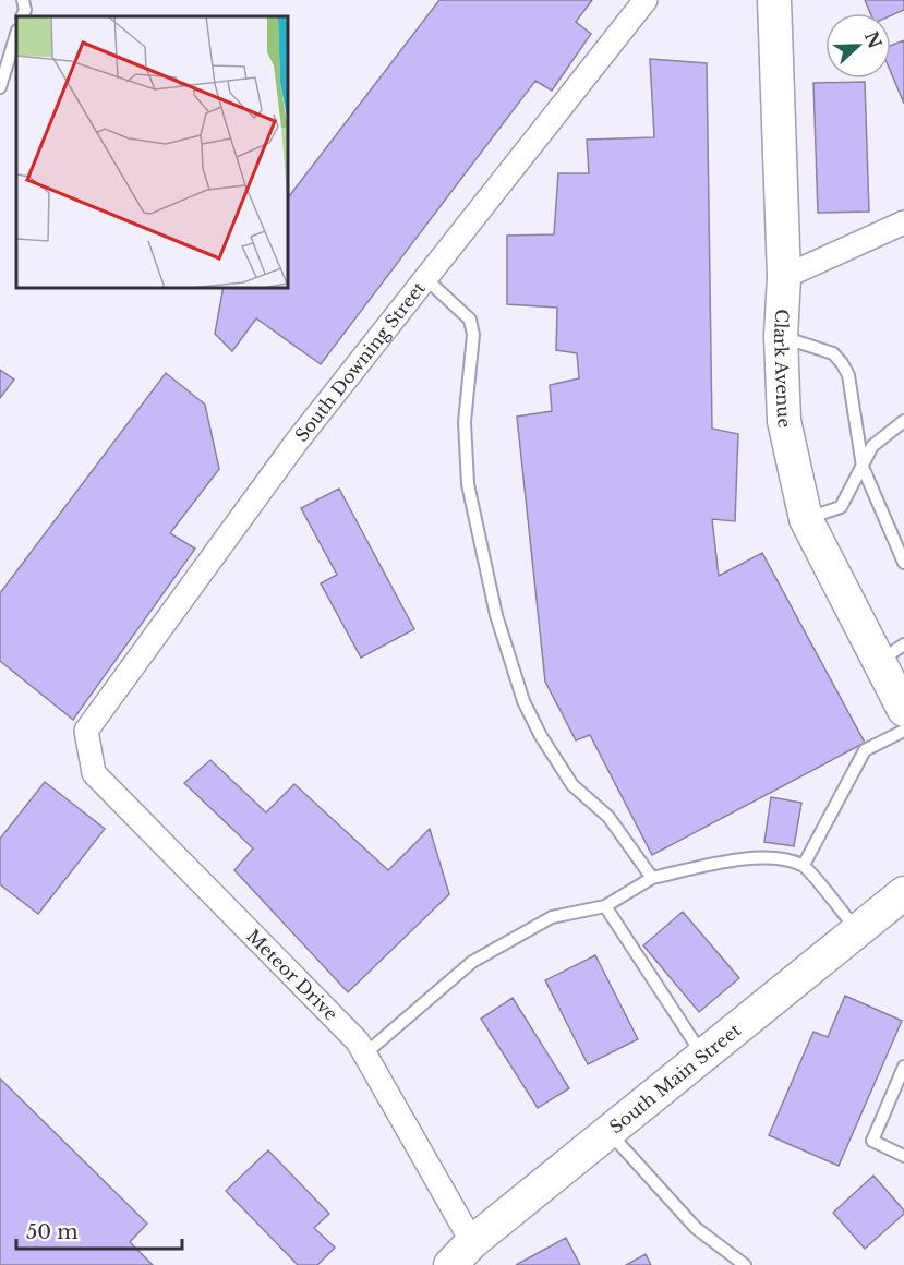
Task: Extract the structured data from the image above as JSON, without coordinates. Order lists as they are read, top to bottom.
{
  "streets": {
    "street": [
      "South Downing Street",
      "Clark Avenue",
      "Meteor Drive",
      "South Main Street"
    ]
  },
  "crossings": [
    ["South Downing Street", "Meteor Drive"],
    ["Meteor Drive", "South Main Street"]
  ],
  "scale_bar": "50 m",
  "north": "right"
}
